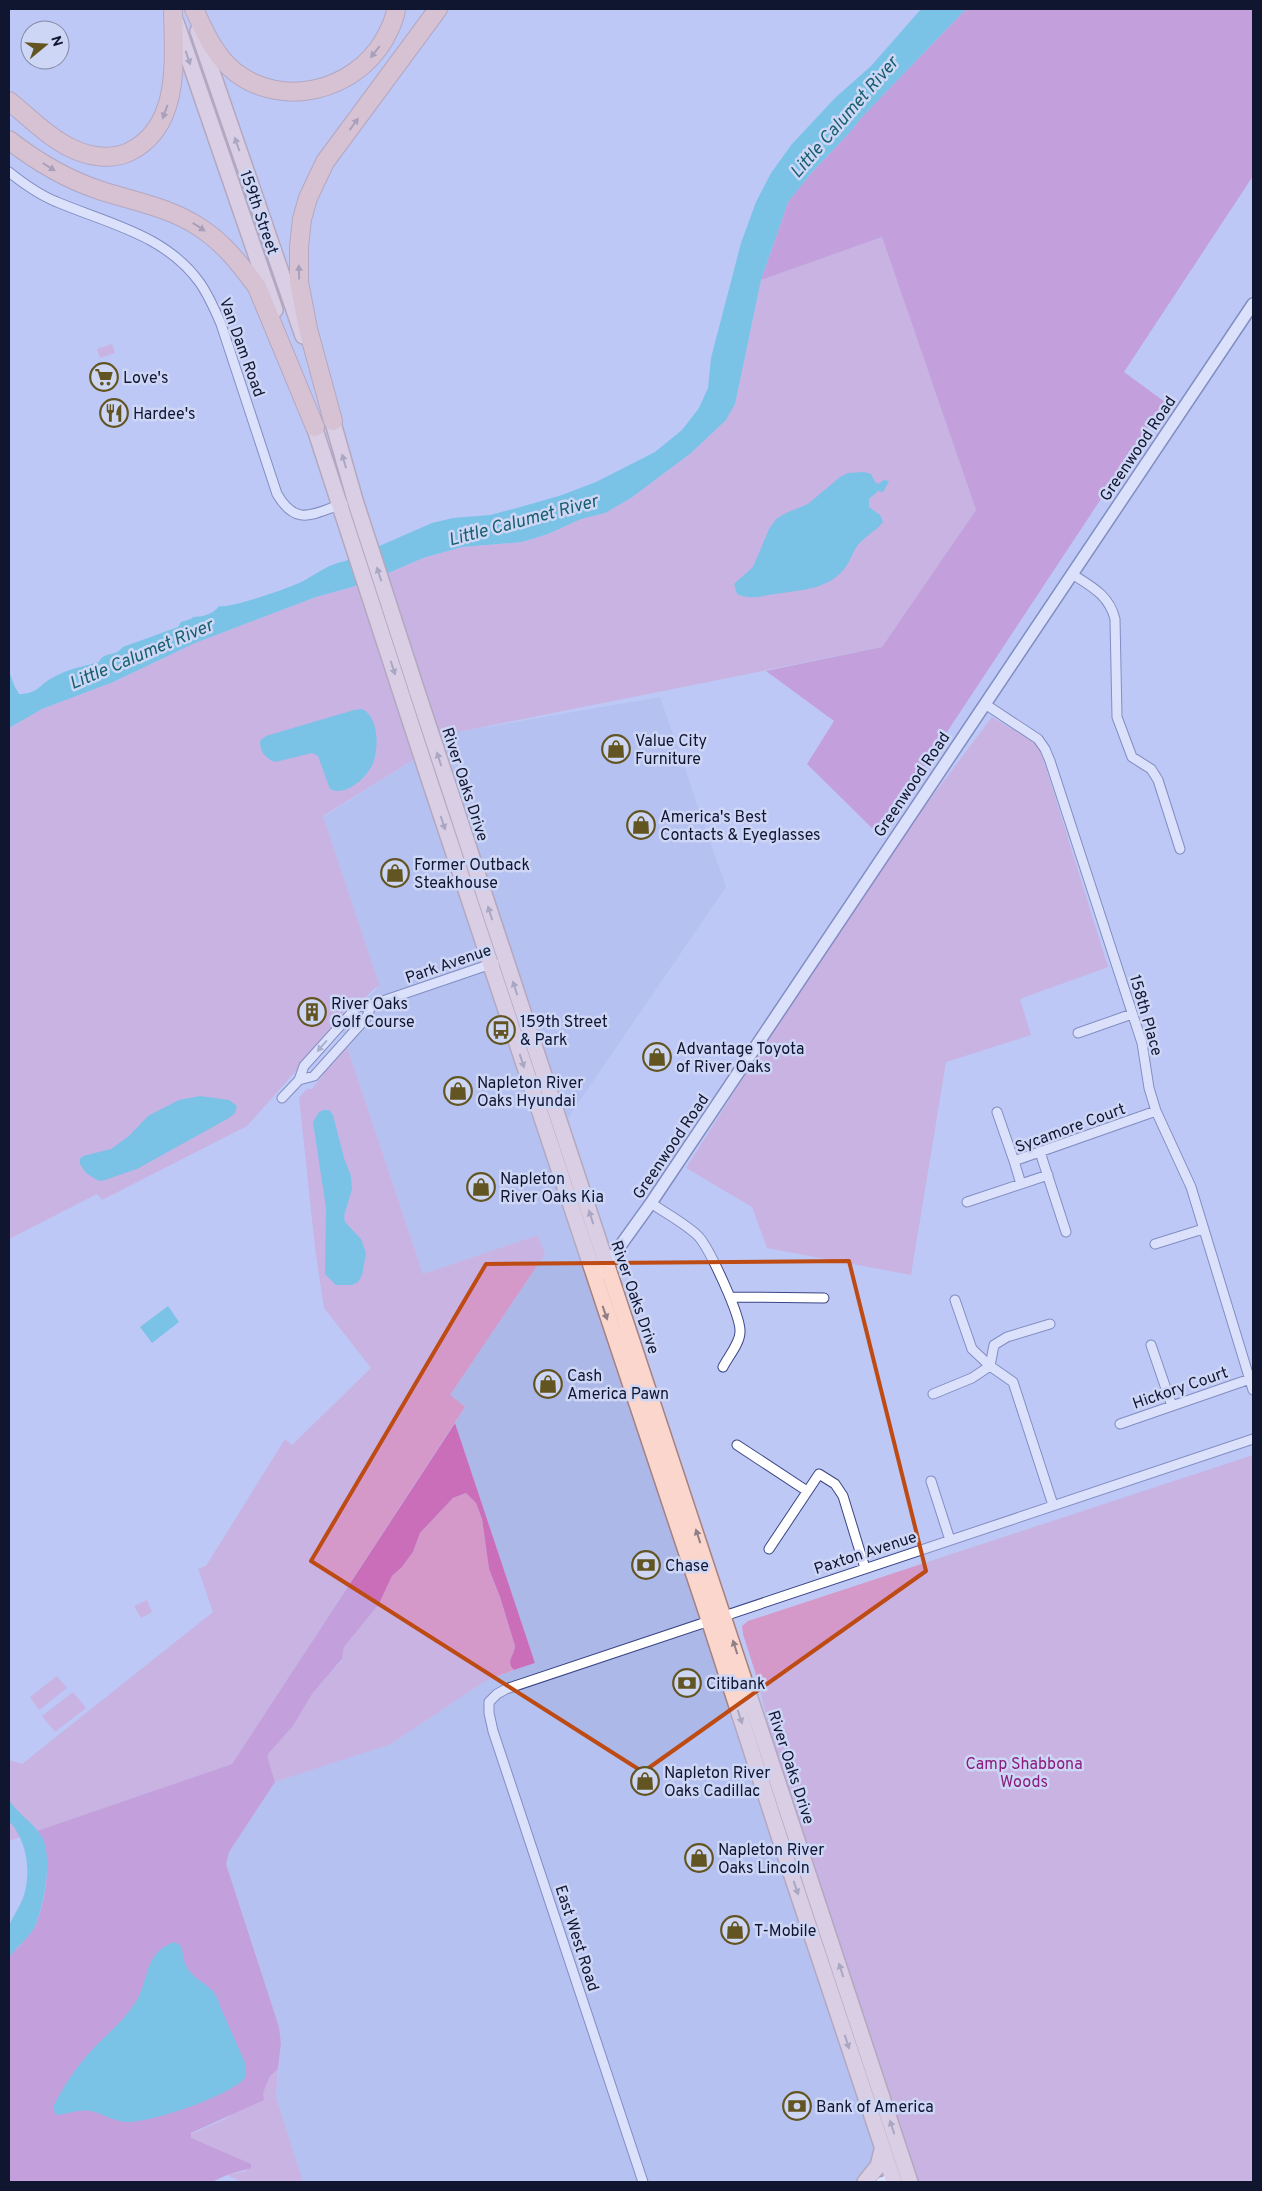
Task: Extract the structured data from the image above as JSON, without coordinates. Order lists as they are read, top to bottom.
{
  "streets": {
    "main road": ["159th Street", "River Oaks Drive"],
    "street": [
      "Van Dam Road",
      "Greenwood Road",
      "Park Avenue",
      "158th Place",
      "Sycamore Court",
      "Hickory Court",
      "Paxton Avenue",
      "East West Road"
    ]
  },
  "crossings": [
    ["159th Street", "River Oaks Drive"],
    ["Van Dam Road", "River Oaks Drive"],
    ["Greenwood Road", "River Oaks Drive"],
    ["Greenwood Road", "158th Place"],
    ["River Oaks Drive", "Park Avenue"],
    ["River Oaks Drive", "Paxton Avenue"],
    ["158th Place", "Sycamore Court"],
    ["158th Place", "Hickory Court"],
    ["Paxton Avenue", "East West Road"]
  ],
  "water": ["Little Calumet River"],
  "parks": ["Camp Shabbona Woods"],
  "places": {
    "supermarket": ["Love's"],
    "restaurant": ["Hardee's"],
    "shop": [
      "Value City Furniture",
      "America's Best Contacts & Eyeglasses",
      "Former Outback Steakhouse",
      "Advantage Toyota of River Oaks",
      "Napleton River Oaks Hyundai",
      "Napleton River Oaks Kia",
      "Cash America Pawn",
      "Napleton River Oaks Cadillac",
      "Napleton River Oaks Lincoln",
      "T-Mobile"
    ],
    "building": ["River Oaks Golf Course"],
    "bus stop": ["159th Street & Park"],
    "bank": ["Chase", "Citibank", "Bank of America"]
  },
  "north": "right"
}
